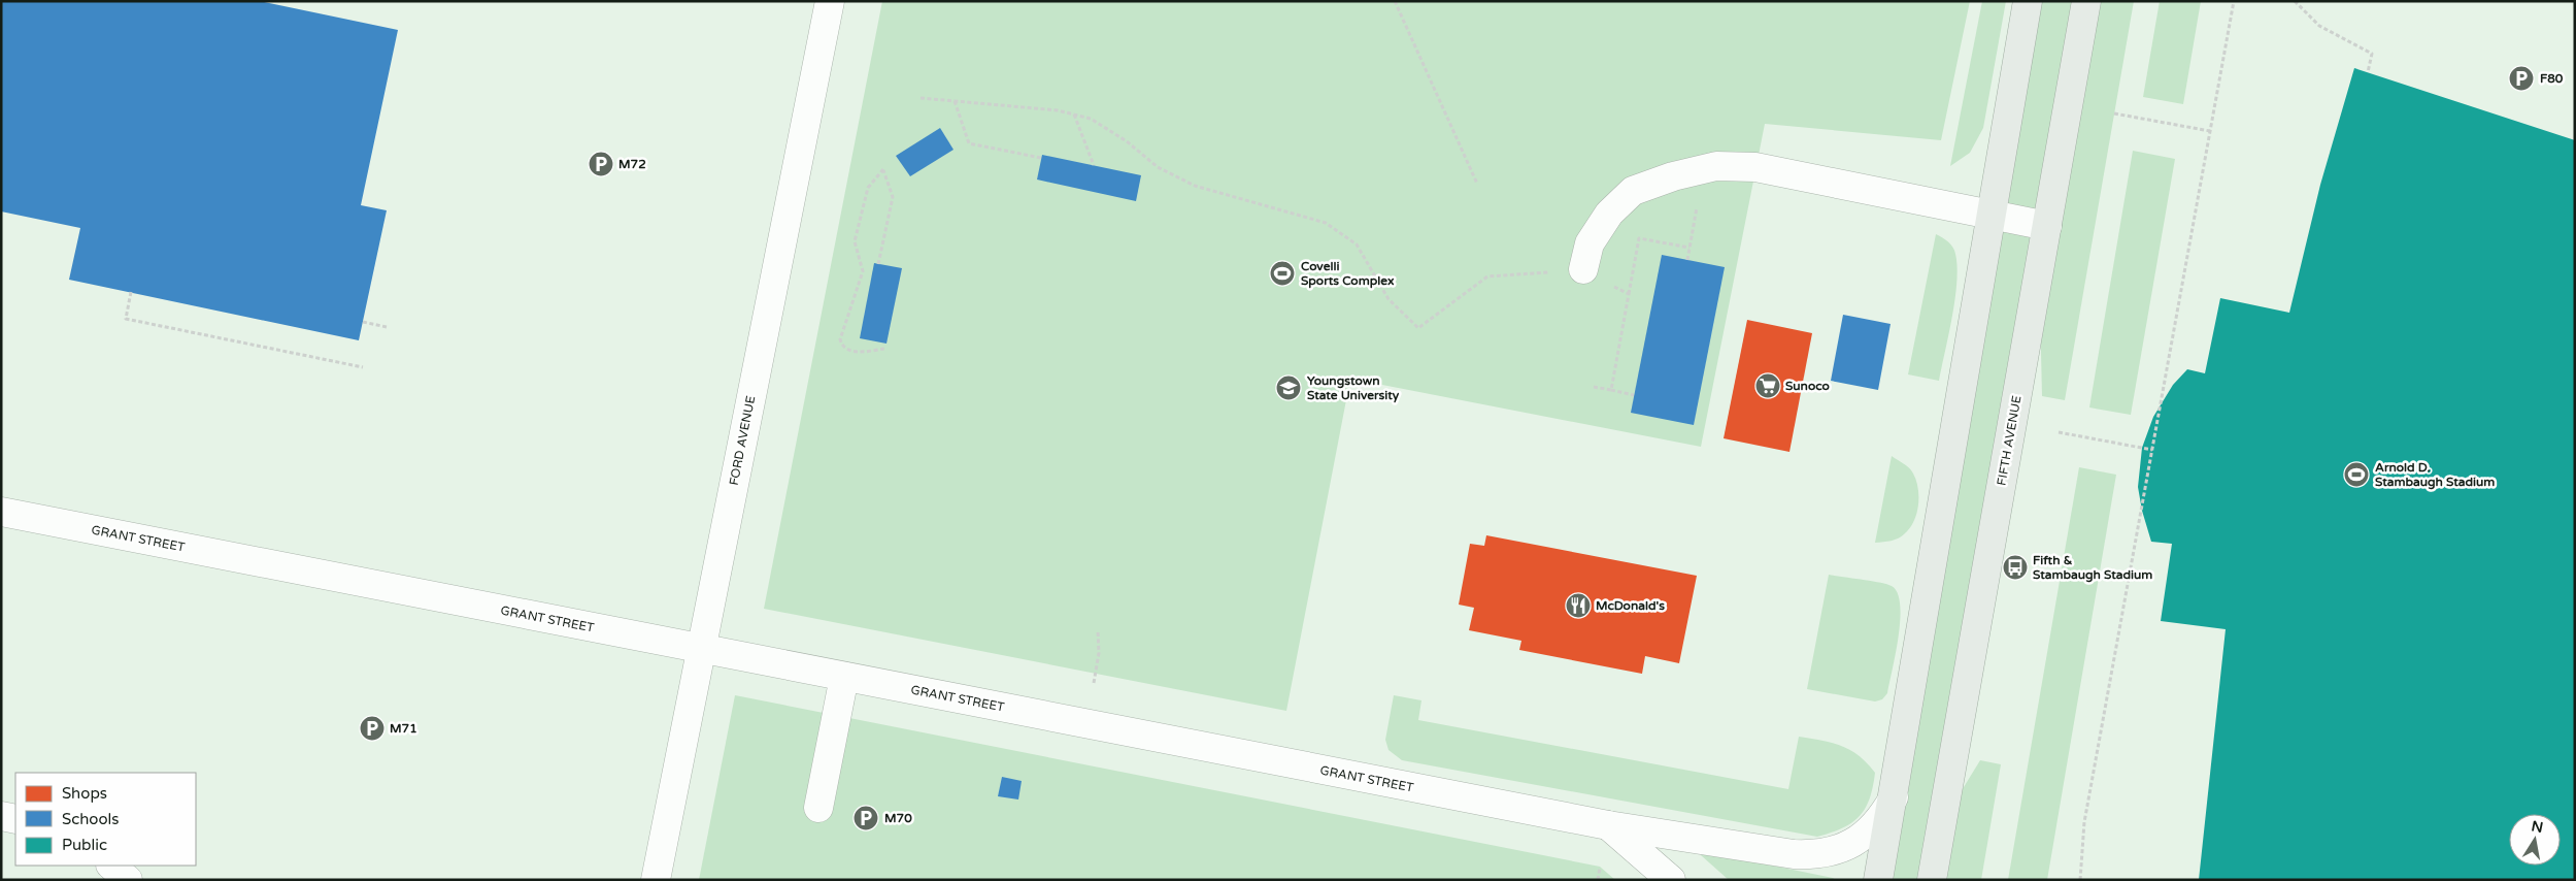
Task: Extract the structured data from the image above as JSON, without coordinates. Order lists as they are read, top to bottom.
{
  "streets": {
    "main road": ["FIFTH AVENUE"],
    "street": ["FORD AVENUE", "GRANT STREET"]
  },
  "crossings": [
    ["FORD AVENUE", "GRANT STREET"]
  ],
  "places": {
    "parking": [
      "F80",
      "M72",
      "M71",
      "M70"
    ],
    "sports": ["Covelli Sports Complex", "Arnold D. Stambaugh Stadium"],
    "supermarket": ["Sunoco"],
    "school or university": ["Youngstown State University"],
    "bus stop": ["Fifth & Stambaugh Stadium"],
    "restaurant": ["McDonald's"]
  },
  "legend": ["Shops", "Schools", "Public"],
  "north": "top"
}
